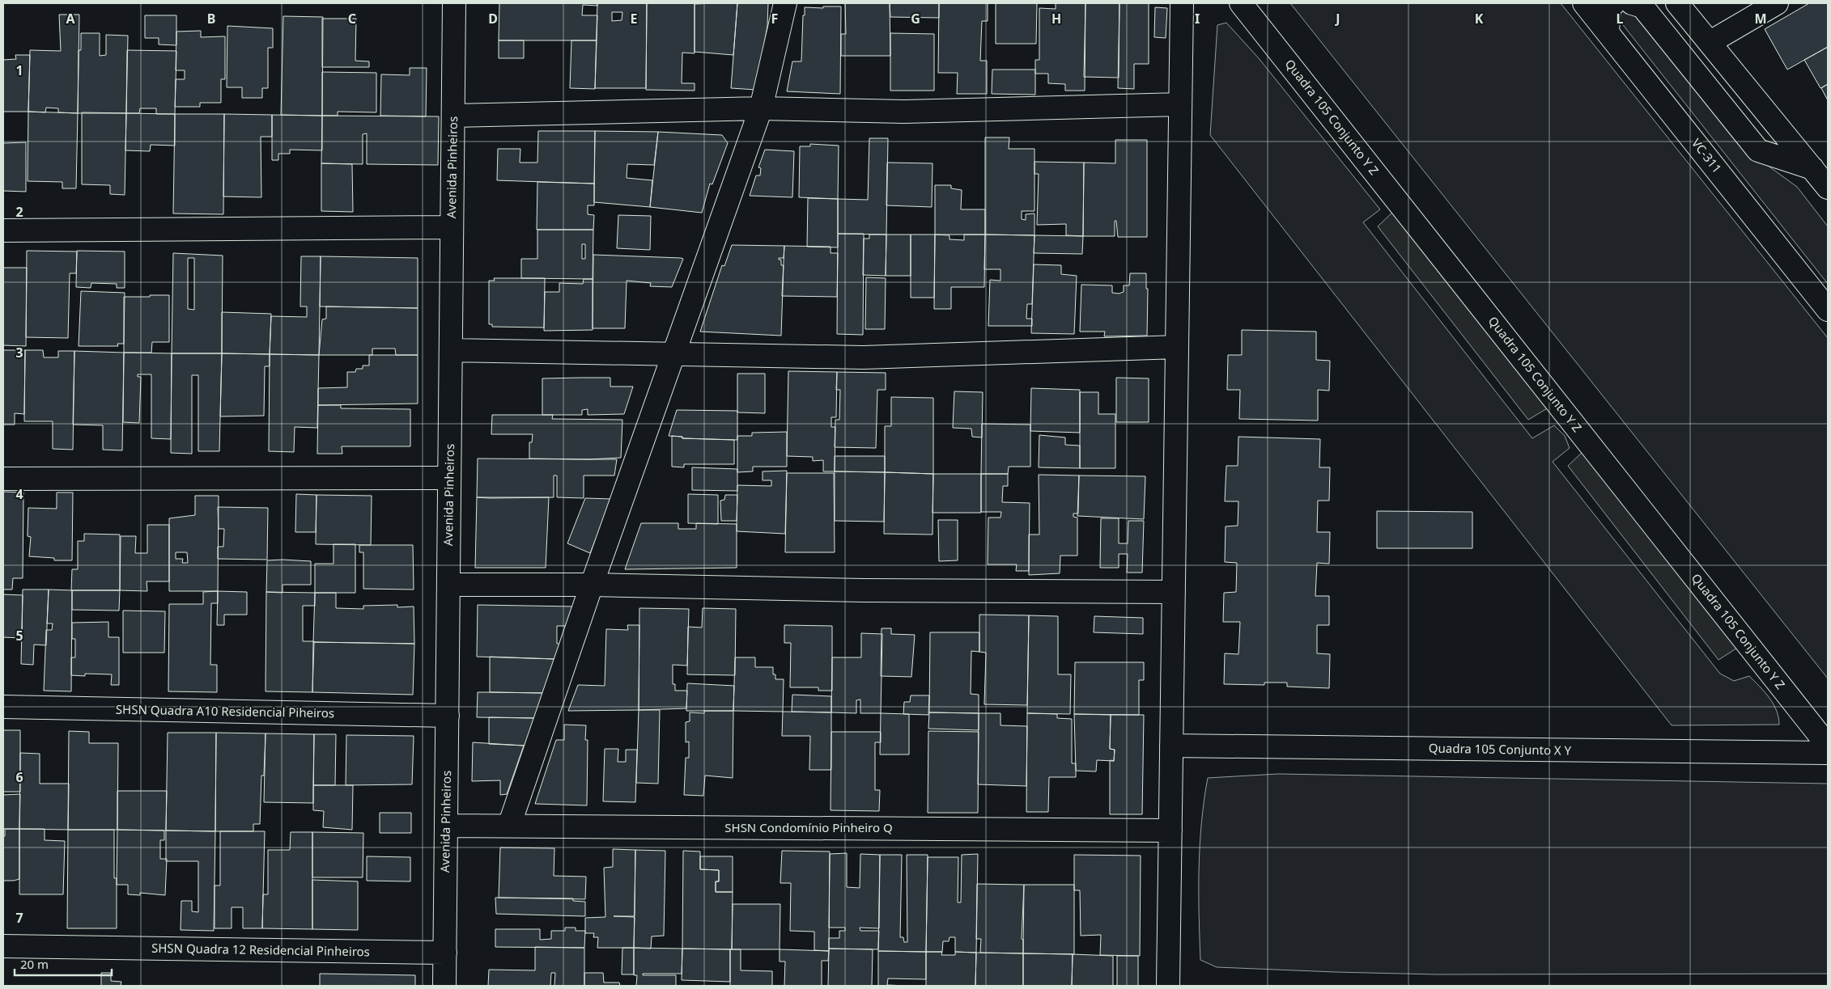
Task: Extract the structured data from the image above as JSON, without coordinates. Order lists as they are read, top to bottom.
{
  "streets": {
    "street": [
      "Quadra 105 Conjunto Y Z",
      "VC-311",
      "Avenida Pinheiros",
      "SHSN Quadra A10 Residencial Piheiros",
      "Quadra 105 Conjunto X Y",
      "SHSN Condomínio Pinheiro Q",
      "SHSN Quadra 12 Residencial Pinheiros"
    ]
  },
  "crossings": [
    ["Avenida Pinheiros", "SHSN Quadra A10 Residencial Piheiros"],
    ["Avenida Pinheiros", "SHSN Condomínio Pinheiro Q"],
    ["Avenida Pinheiros", "SHSN Quadra 12 Residencial Pinheiros"]
  ],
  "scale_bar": "20 m",
  "grid": {
    "columns": [
      "A",
      "B",
      "C",
      "D",
      "E",
      "F",
      "G",
      "H",
      "I",
      "J",
      "K",
      "L",
      "M"
    ],
    "rows": [
      "1",
      "2",
      "3",
      "4",
      "5",
      "6",
      "7"
    ]
  }
}
